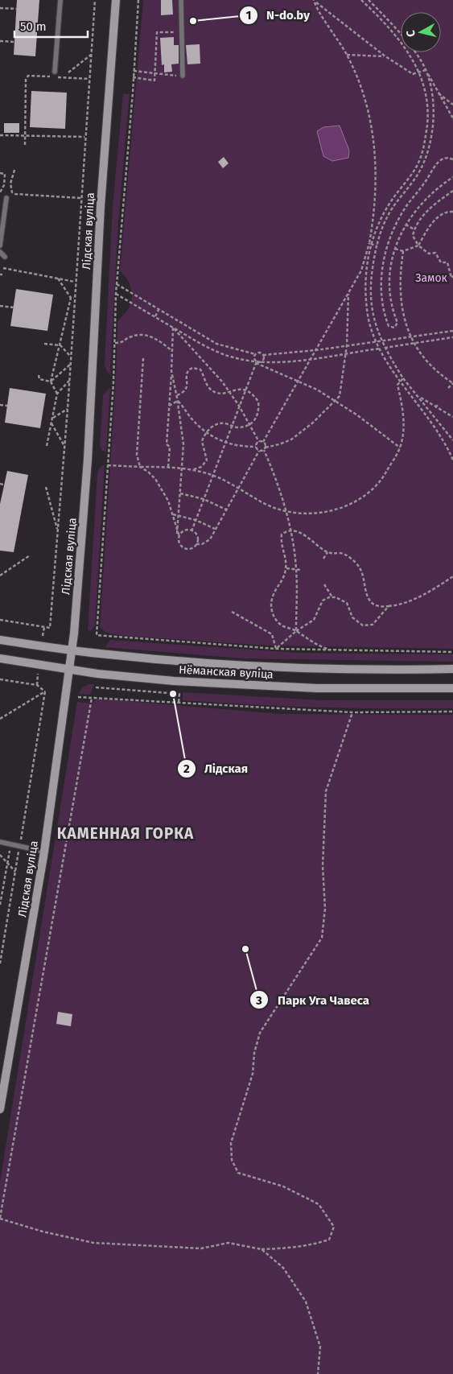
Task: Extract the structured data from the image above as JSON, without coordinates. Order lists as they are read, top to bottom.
{
  "streets": {
    "main road": ["Лідская вуліца", "Нёманская вуліца"]
  },
  "crossings": [
    ["Лідская вуліца", "Нёманская вуліца"]
  ],
  "districts": ["КАМЕННАЯ ГОРКА"],
  "parks": ["Замок"],
  "places": ["N-do.by", "Лідская", "Парк Уга Чавеса"],
  "scale_bar": "50 m",
  "north": "left"
}
